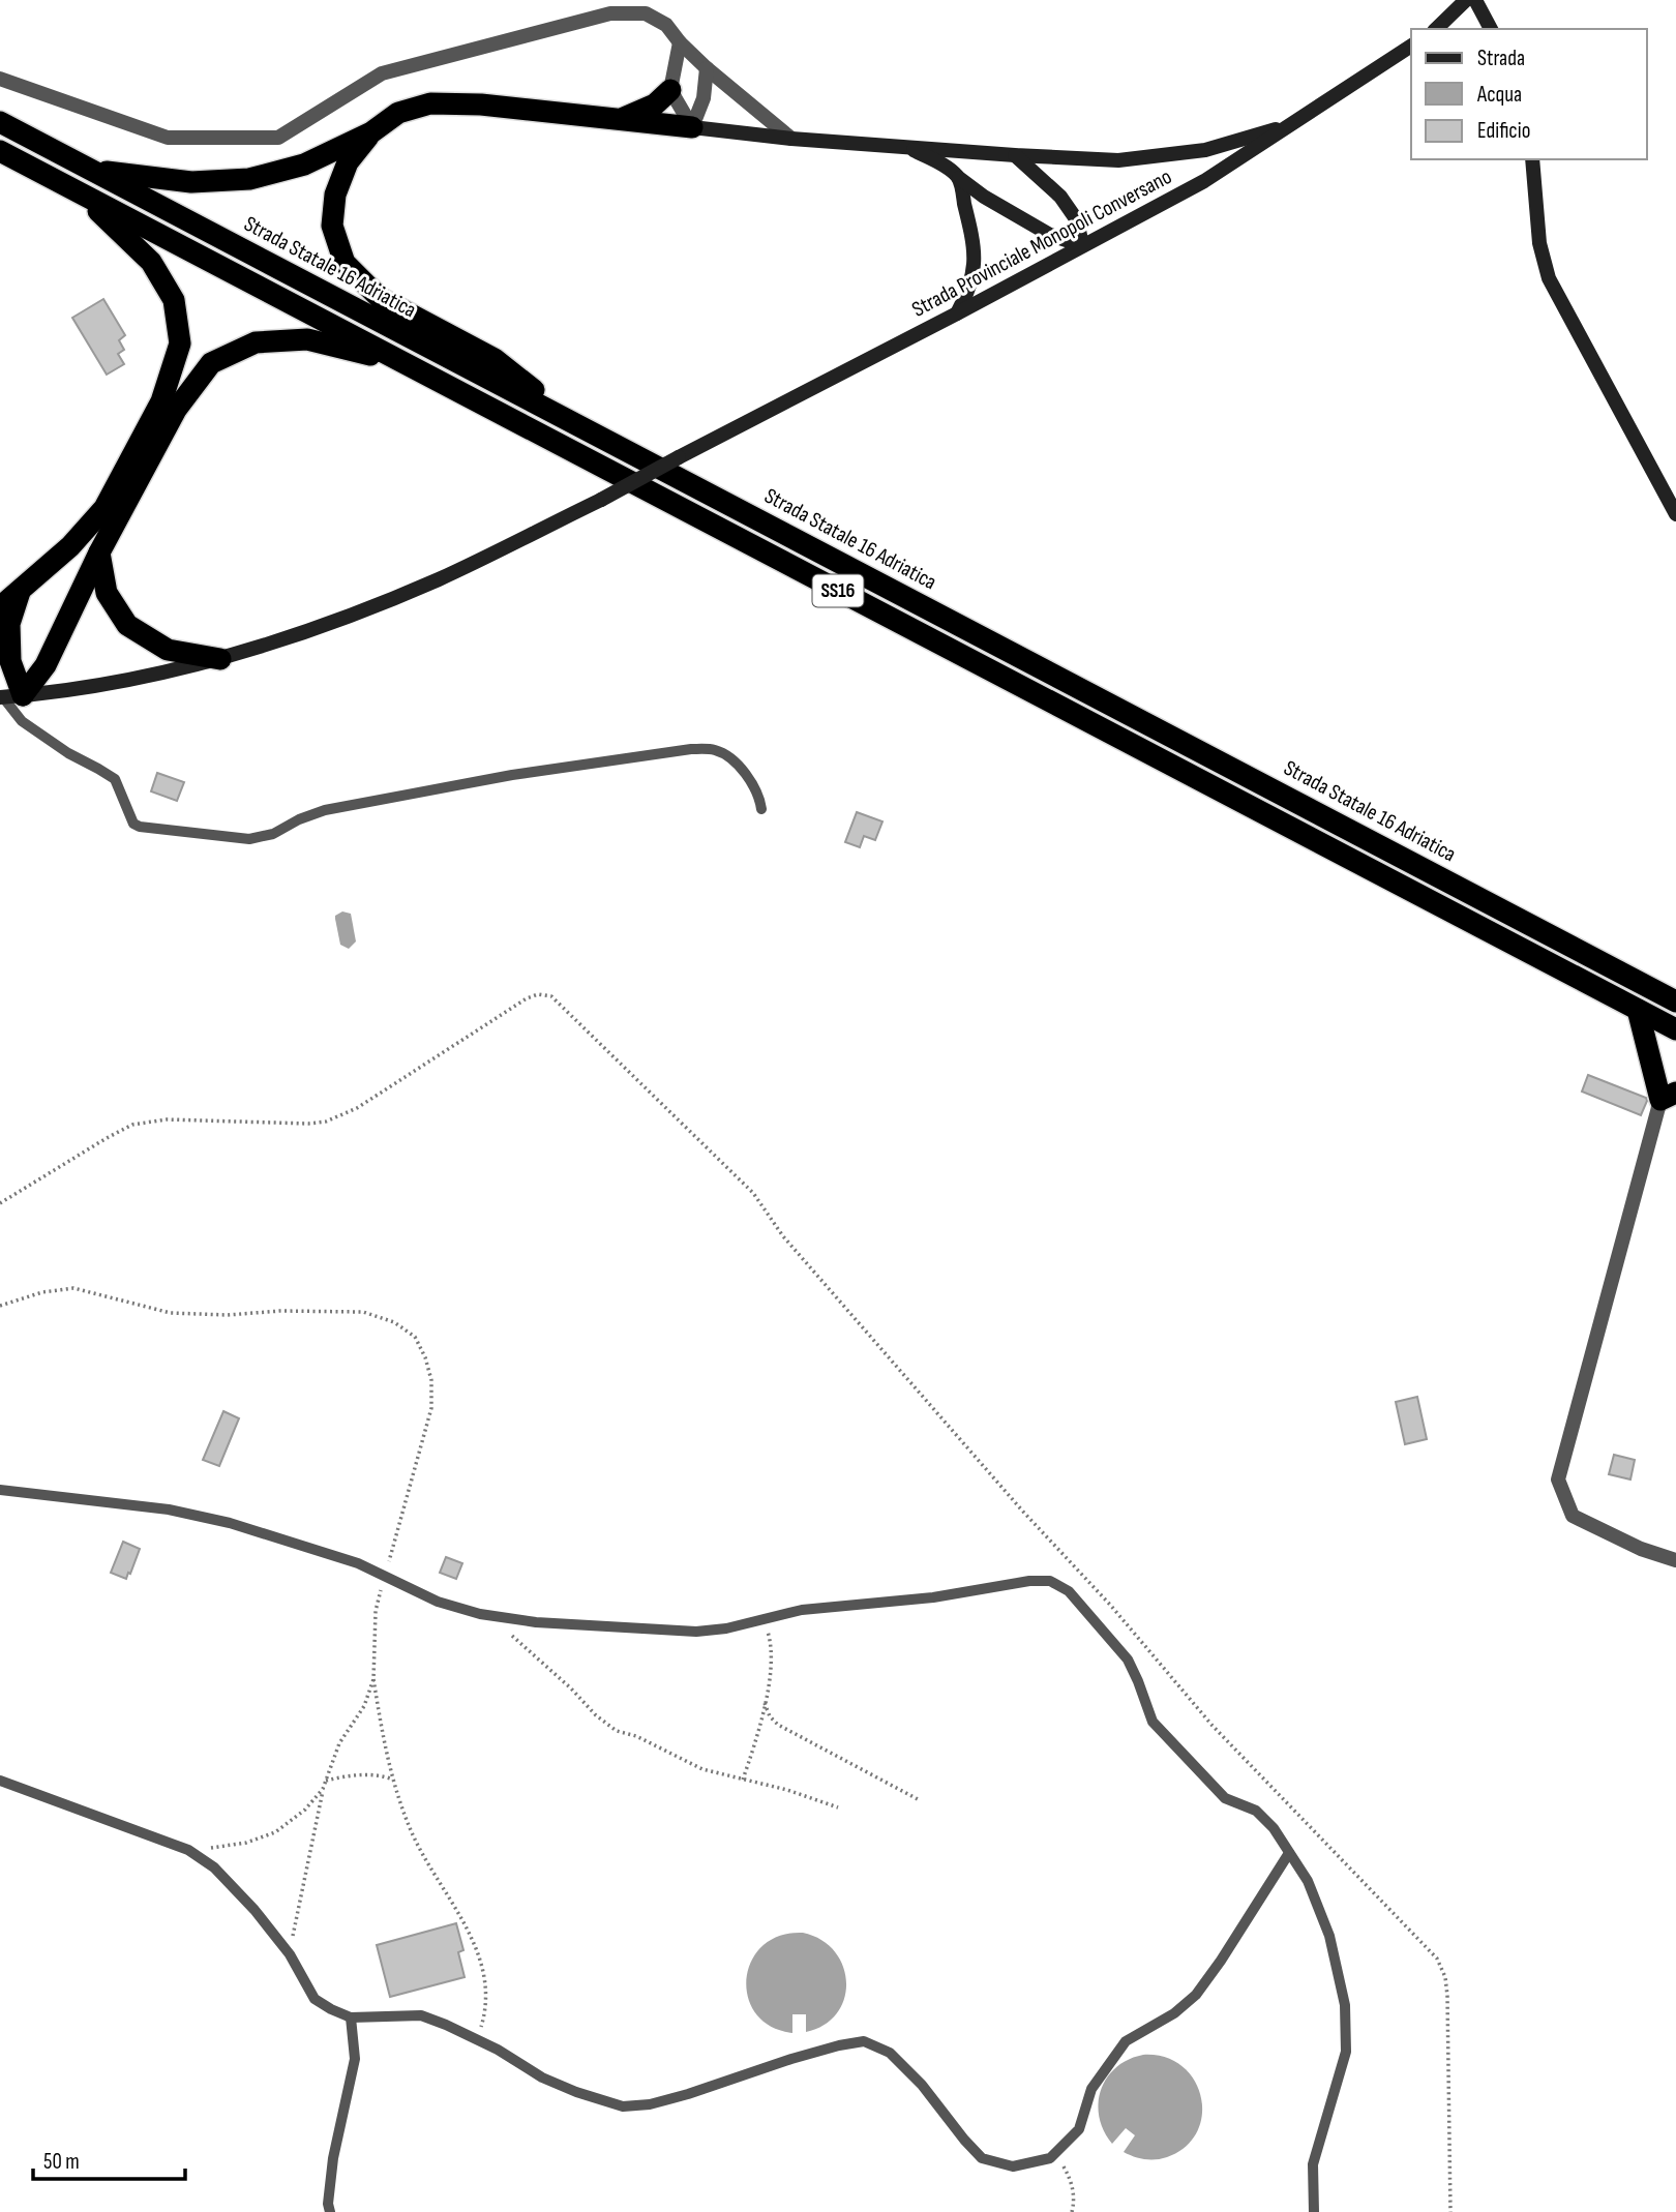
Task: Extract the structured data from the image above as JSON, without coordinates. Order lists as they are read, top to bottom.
{
  "streets": {
    "highway": ["Strada Statale 16 Adriatica", "SS16"],
    "main road": ["Strada Provinciale Monopoli Conversano"]
  },
  "legend": ["Strada", "Acqua", "Edificio"],
  "scale_bar": "50 m"
}
